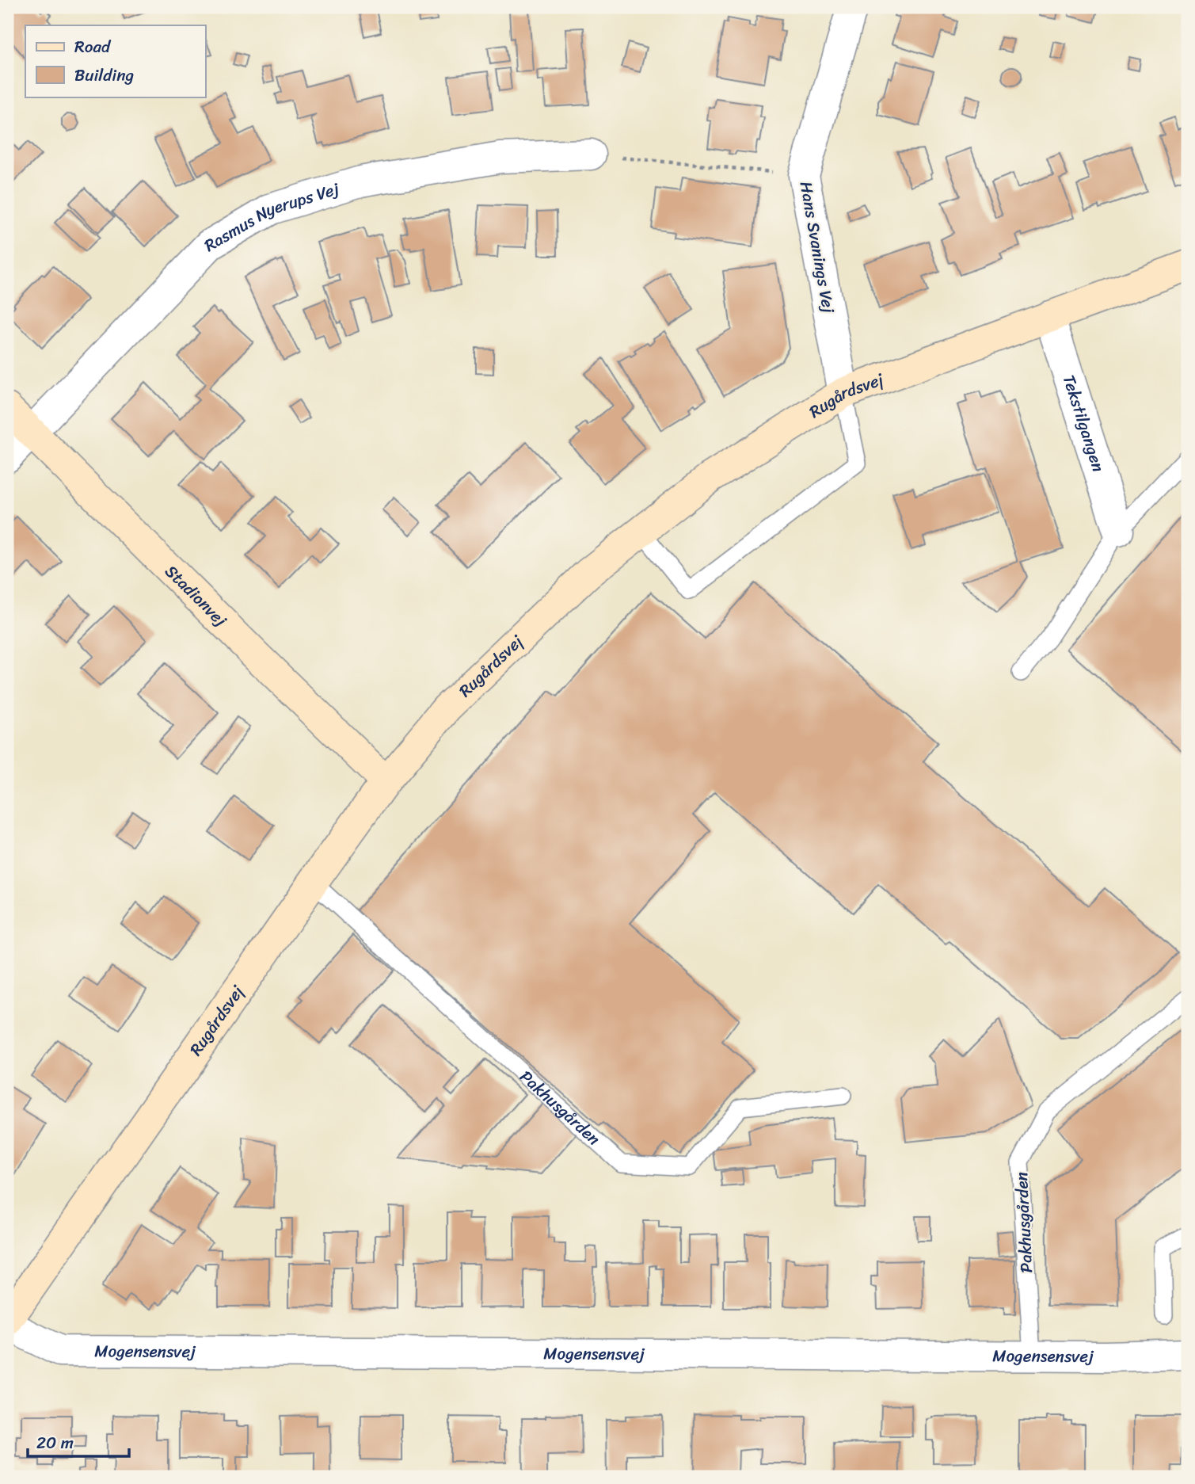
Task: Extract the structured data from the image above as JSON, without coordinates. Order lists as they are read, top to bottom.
{
  "streets": {
    "street": [
      "Rasmus Nyerups Vej",
      "Hans Svanings Vej",
      "Rugårdsvej",
      "Tekstilgangen",
      "Stadionvej",
      "Mogensensvej"
    ],
    "lane": ["Pakhusgården"]
  },
  "crossings": [
    ["Rasmus Nyerups Vej", "Stadionvej"],
    ["Hans Svanings Vej", "Rugårdsvej"],
    ["Rugårdsvej", "Tekstilgangen"],
    ["Rugårdsvej", "Stadionvej"],
    ["Rugårdsvej", "Pakhusgården"],
    ["Rugårdsvej", "Mogensensvej"],
    ["Pakhusgården", "Mogensensvej"]
  ],
  "legend": ["Road", "Building"],
  "scale_bar": "20 m"
}
